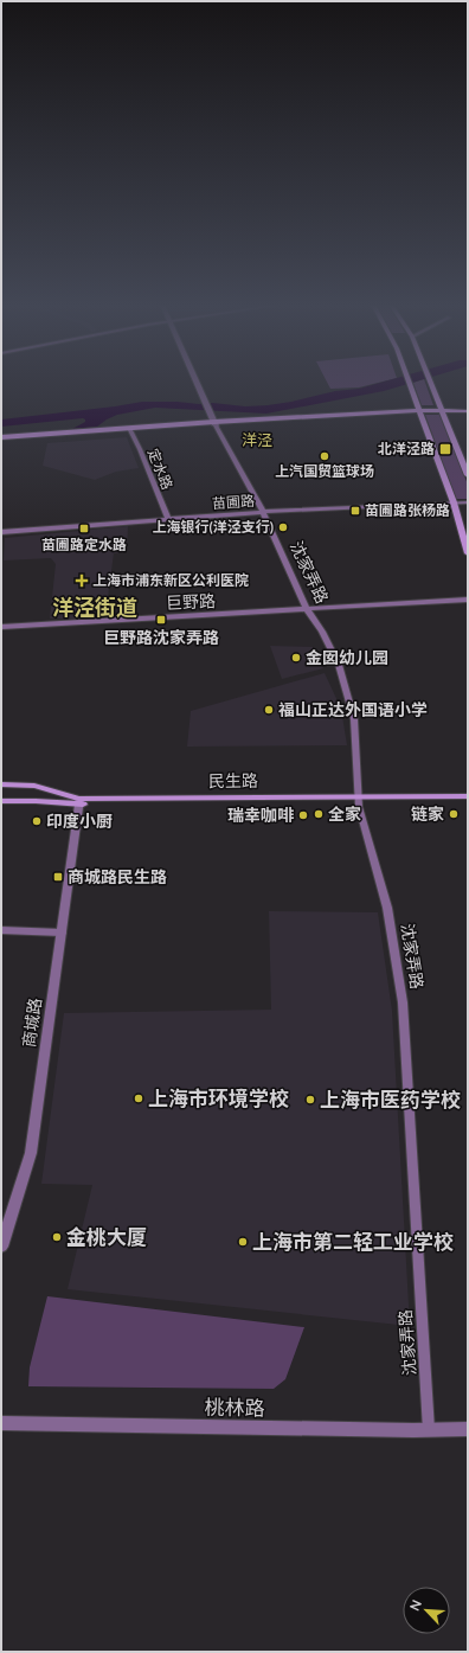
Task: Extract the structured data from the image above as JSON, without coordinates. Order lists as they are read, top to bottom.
{
  "streets": {
    "main road": ["民生路"],
    "street": [
      "定水路",
      "苗圃路",
      "沈家弄路",
      "巨野路",
      "商城路",
      "桃林路"
    ]
  },
  "crossings": [
    ["定水路", "苗圃路"],
    ["苗圃路", "沈家弄路"],
    ["沈家弄路", "巨野路"],
    ["沈家弄路", "民生路"],
    ["沈家弄路", "桃林路"],
    ["民生路", "商城路"]
  ],
  "districts": ["洋泾", "洋泾街道"],
  "places": {
    "transit": [
      "北洋泾路",
      "苗圃路张杨路",
      "苗圃路定水路",
      "巨野路沈家弄路",
      "商城路民生路"
    ],
    "other": [
      "上汽国贸篮球场",
      "上海银行(洋泾支行)",
      "金囡幼儿园",
      "福山正达外国语小学",
      "全家",
      "链家",
      "瑞幸咖啡",
      "印度小厨",
      "上海市环境学校",
      "上海市医药学校",
      "金桃大厦",
      "上海市第二轻工业学校"
    ],
    "health": ["上海市浦东新区公利医院"]
  },
  "north": "top left"
}
